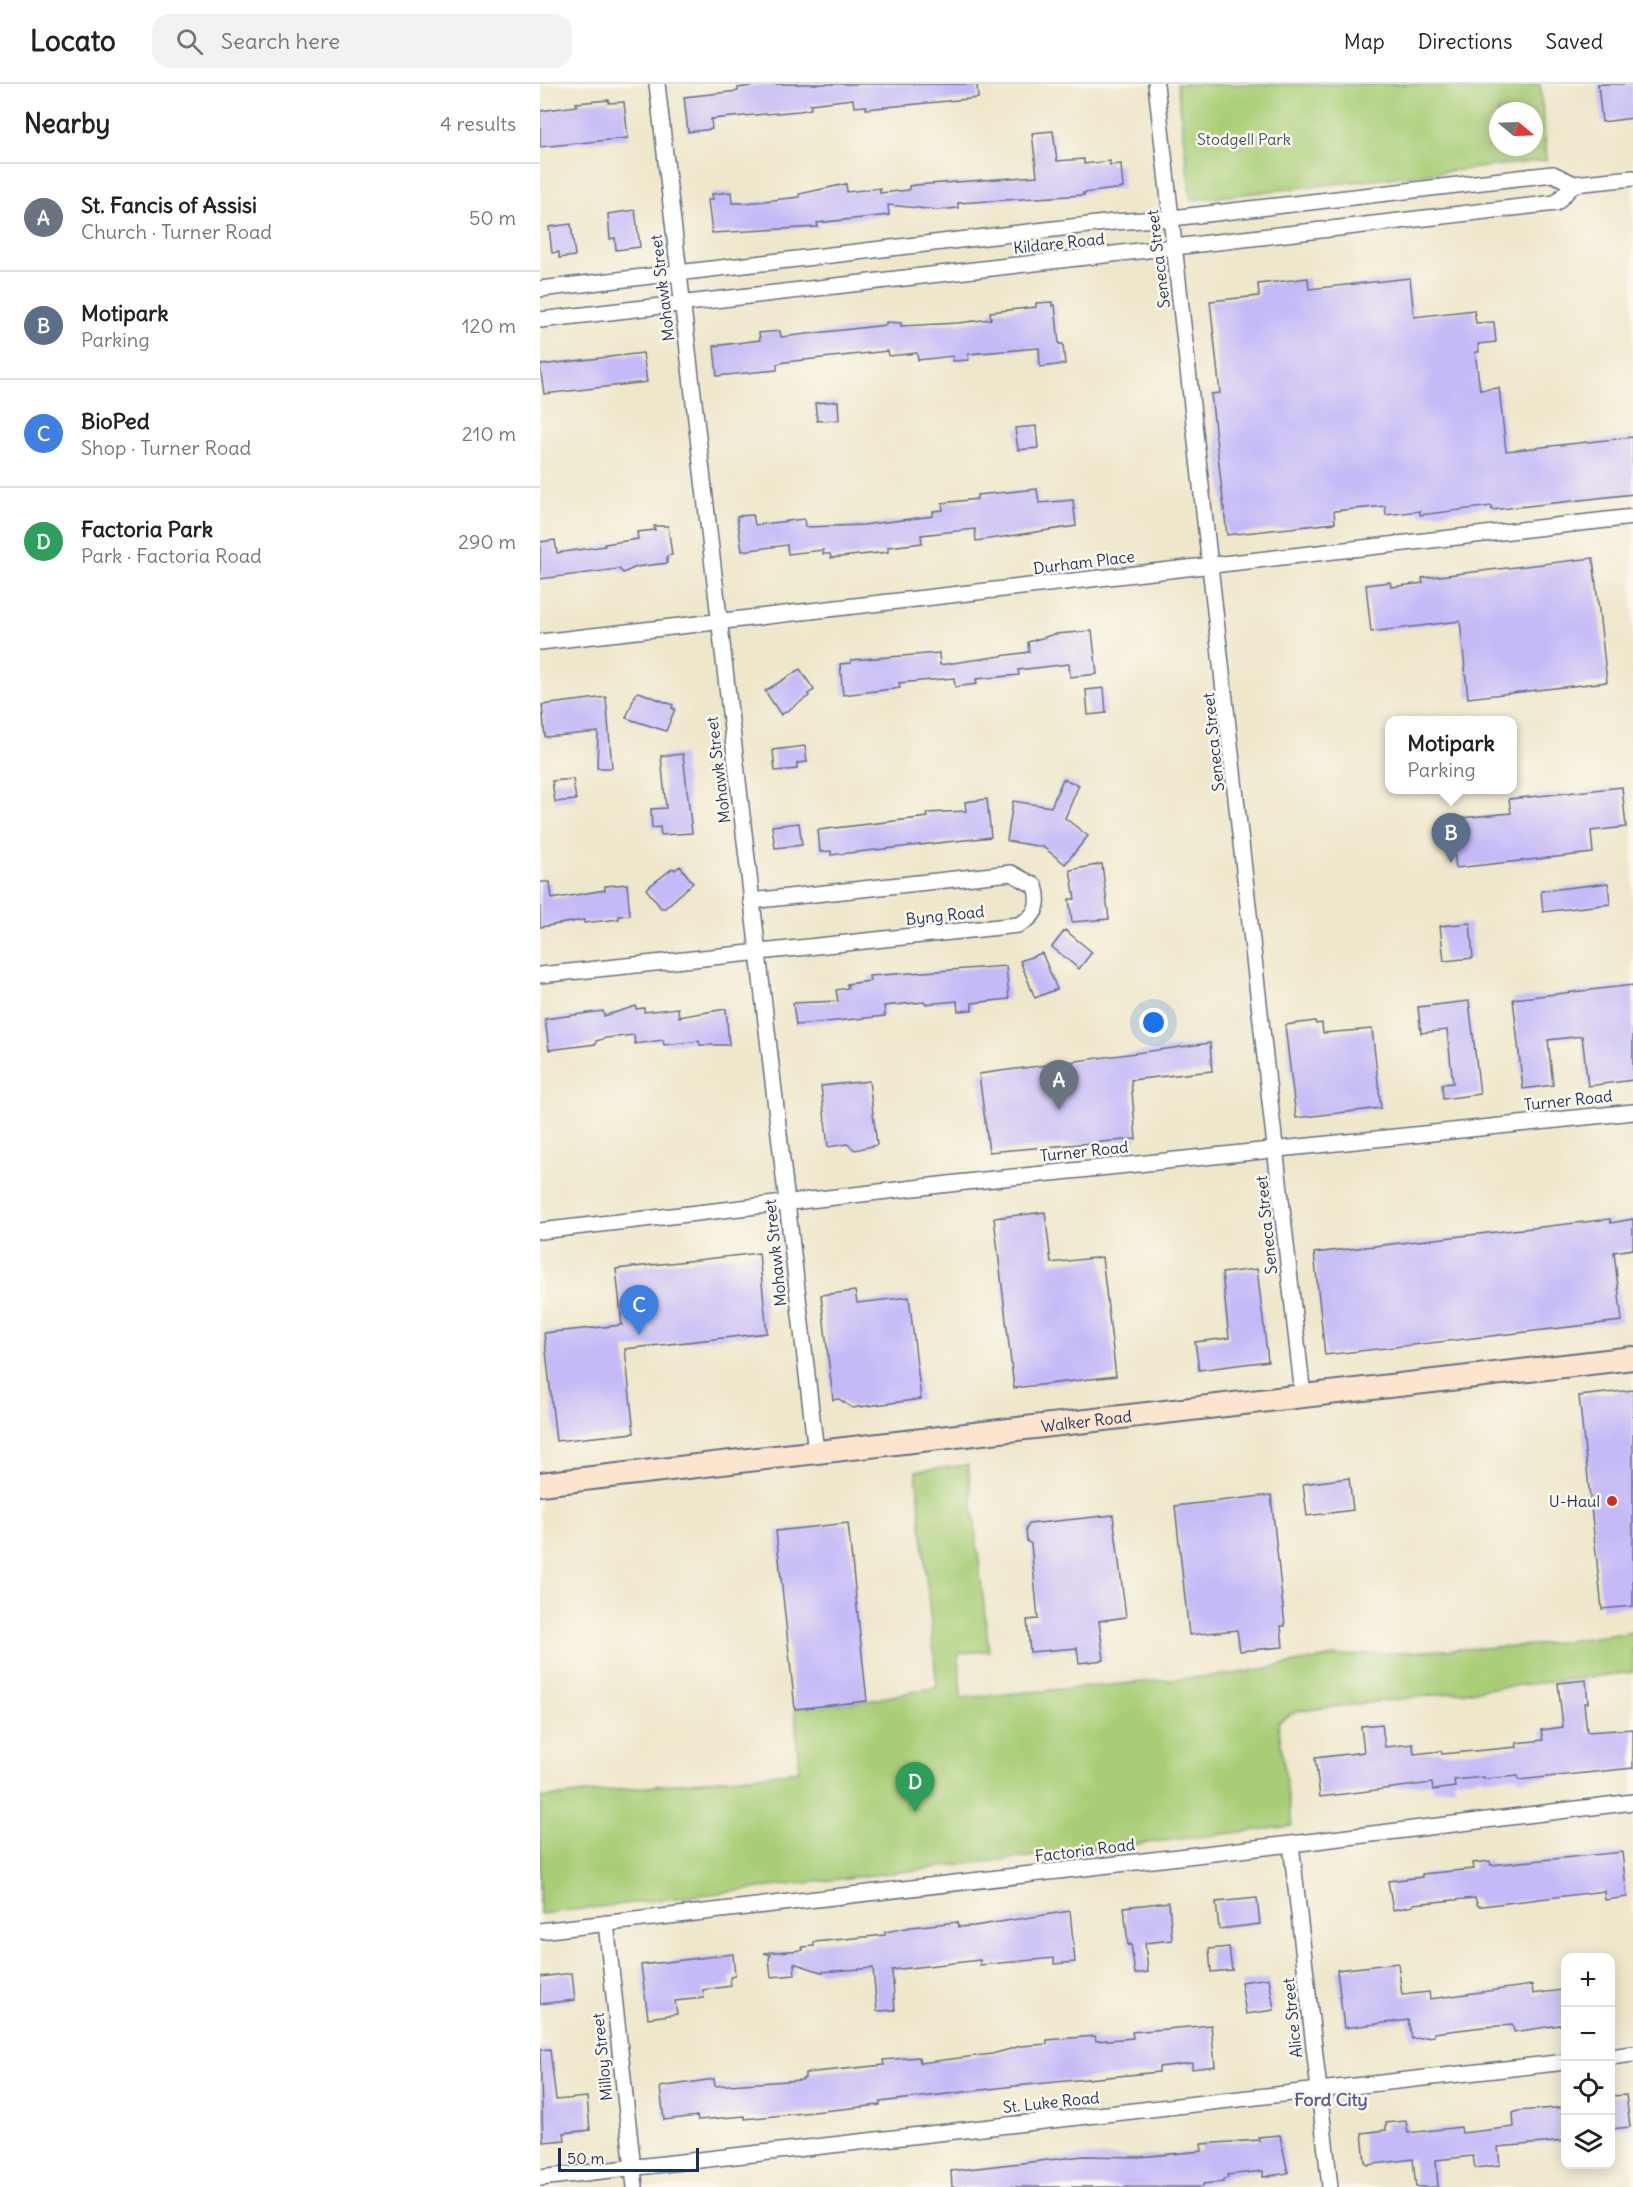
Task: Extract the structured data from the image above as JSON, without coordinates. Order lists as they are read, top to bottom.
{
  "streets": {
    "main road": ["Walker Road"],
    "street": [
      "Kildare Road",
      "Seneca Street",
      "Mohawk Street",
      "Durham Place",
      "Byng Road",
      "Turner Road",
      "Factoria Road",
      "Alice Street",
      "Milloy Street",
      "St. Luke Road"
    ]
  },
  "crossings": [
    ["Kildare Road", "Seneca Street"],
    ["Kildare Road", "Mohawk Street"],
    ["Seneca Street", "Durham Place"],
    ["Seneca Street", "Turner Road"],
    ["Seneca Street", "Walker Road"],
    ["Mohawk Street", "Durham Place"],
    ["Mohawk Street", "Byng Road"],
    ["Mohawk Street", "Turner Road"],
    ["Mohawk Street", "Walker Road"],
    ["Factoria Road", "Alice Street"],
    ["Factoria Road", "Milloy Street"],
    ["Alice Street", "St. Luke Road"],
    ["Milloy Street", "St. Luke Road"]
  ],
  "districts": ["Ford City"],
  "parks": ["Stodgell Park"],
  "places": ["U-Haul"],
  "scale_bar": "50 m",
  "north": "right",
  "page": {
    "header": "Locato",
    "search": "Search here",
    "nav": ["Map", "Directions", "Saved"],
    "heading": ["Nearby", "4 results"],
    "list": [
      {
        "mark": "A",
        "name": "St. Fancis of Assisi",
        "note": "Church · Turner Road",
        "value": "50 m"
      },
      {
        "mark": "B",
        "name": "Motipark",
        "note": "Parking",
        "value": "120 m"
      },
      {
        "mark": "C",
        "name": "BioPed",
        "note": "Shop · Turner Road",
        "value": "210 m"
      },
      {
        "mark": "D",
        "name": "Factoria Park",
        "note": "Park · Factoria Road",
        "value": "290 m"
      }
    ],
    "popup": ["Motipark", "Parking"],
    "pins": [
      "B",
      "A",
      "C",
      "D"
    ],
    "map_buttons": ["+", "−"],
    "scale": "50 m"
  }
}
